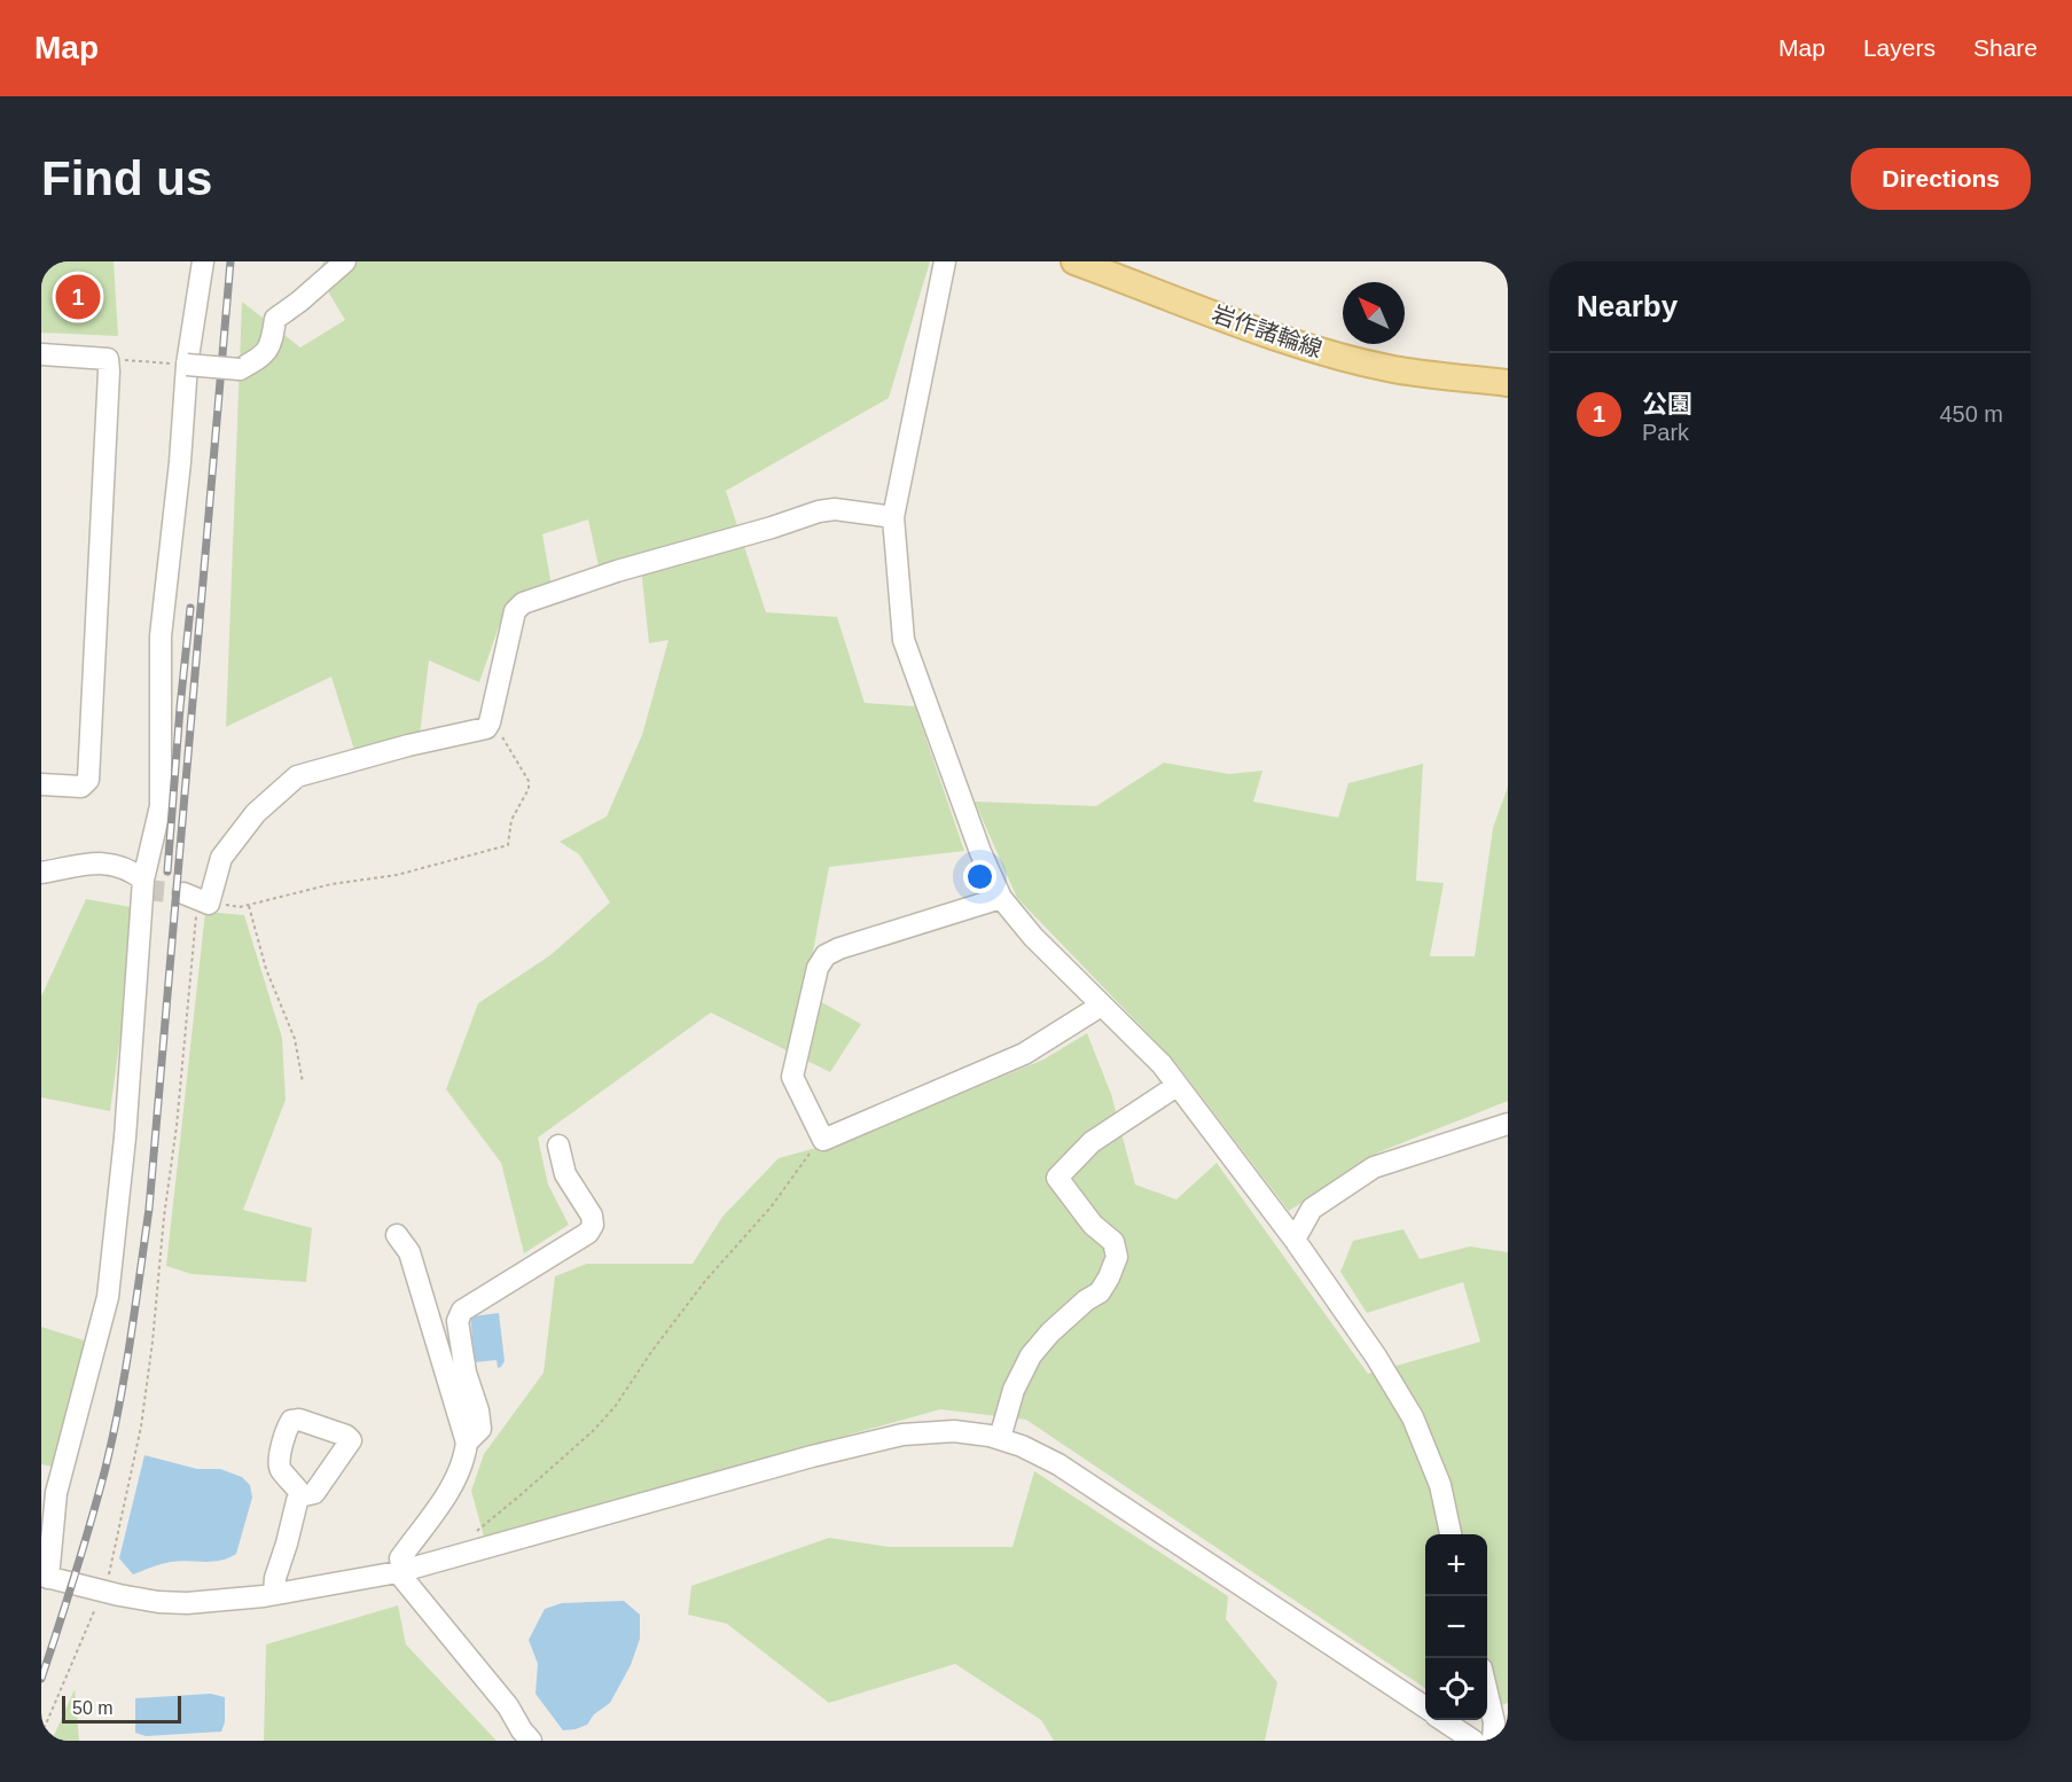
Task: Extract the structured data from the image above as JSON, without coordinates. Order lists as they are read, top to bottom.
{
  "streets": {
    "main road": ["岩作諸輪線"]
  },
  "scale_bar": "50 m",
  "north": "top left",
  "page": {
    "header": "Map",
    "nav": ["Map", "Layers", "Share"],
    "buttons": "Directions",
    "title": "Find us",
    "heading": "Nearby",
    "pins": "1",
    "list": [
      {
        "mark": "1",
        "name": "公園",
        "note": "Park",
        "value": "450 m"
      }
    ],
    "map_buttons": ["+", "−"],
    "scale": "50 m"
  }
}
